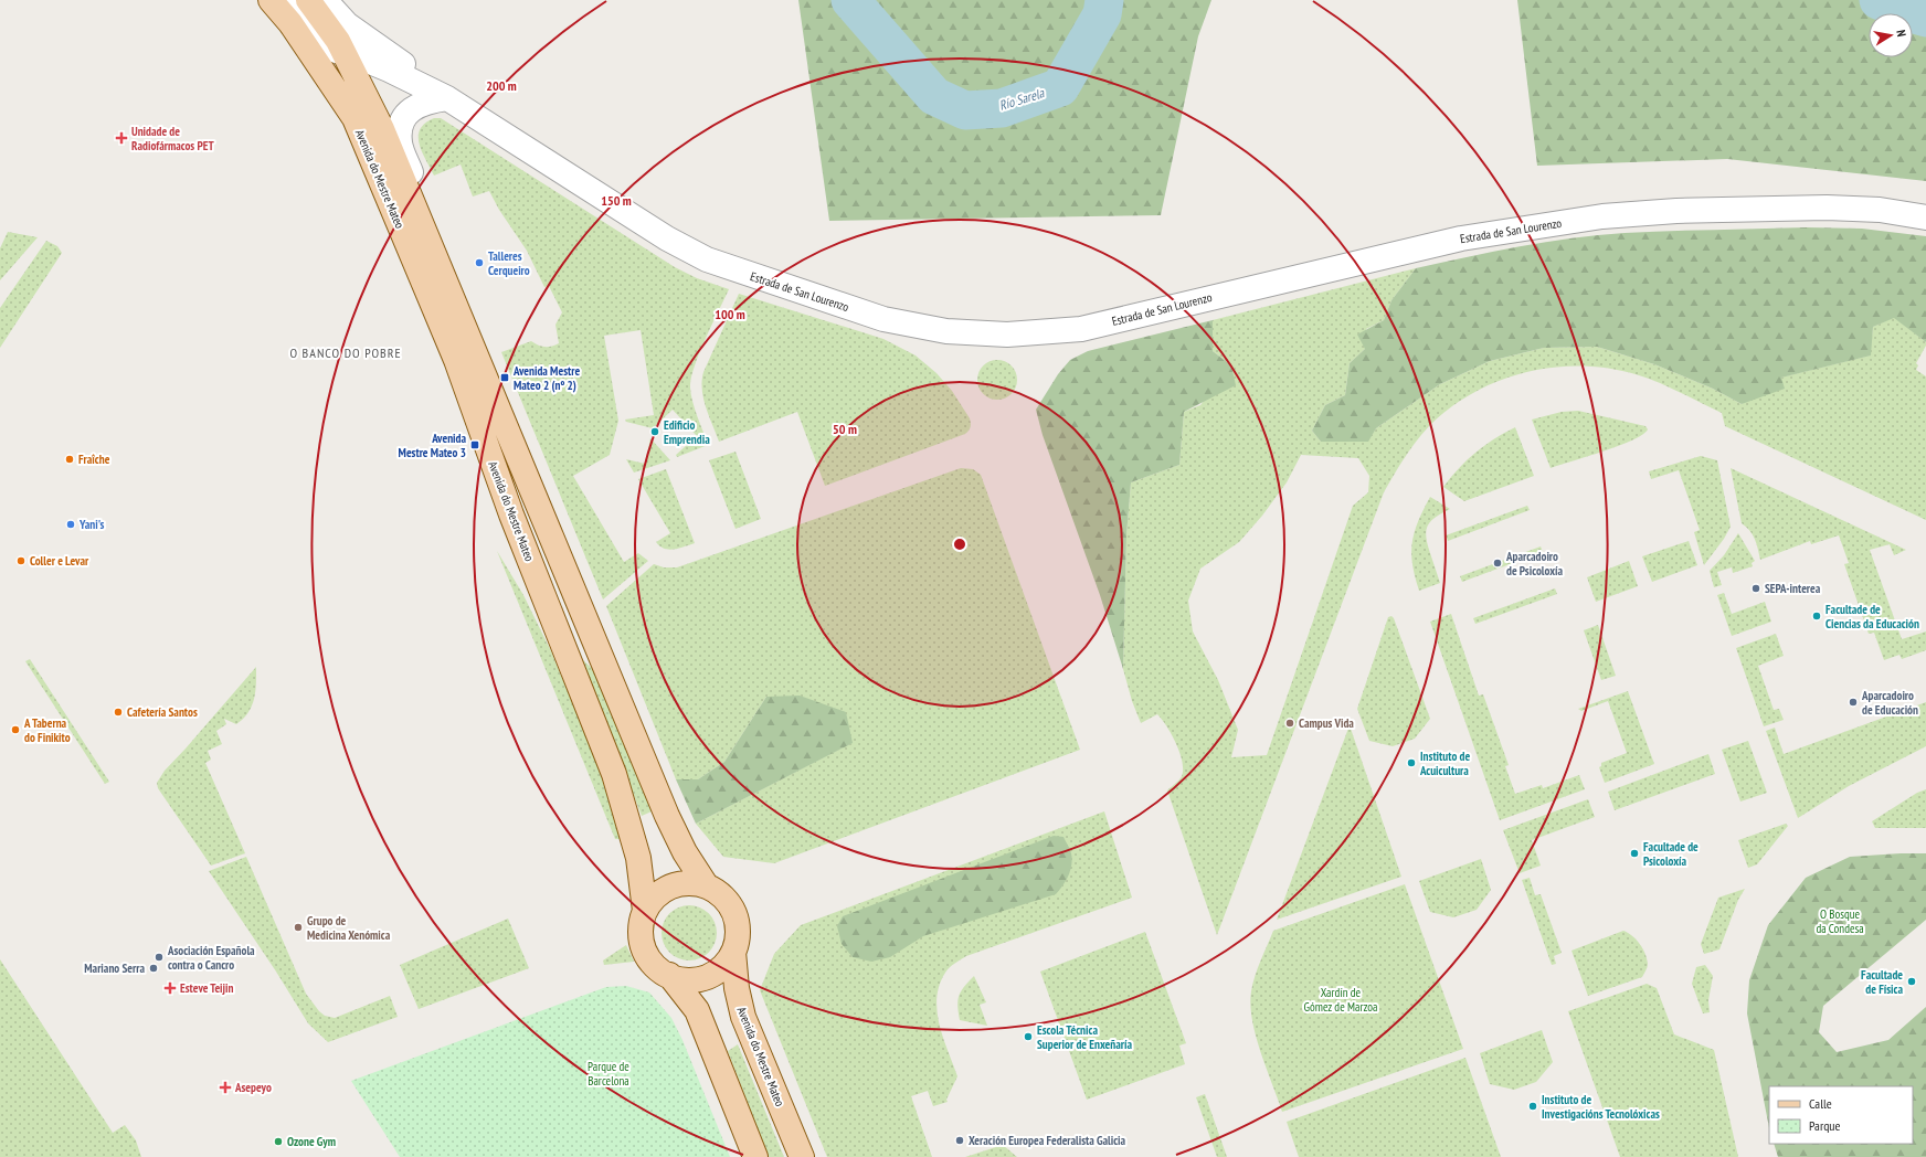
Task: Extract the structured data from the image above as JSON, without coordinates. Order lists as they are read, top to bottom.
{
  "streets": {
    "main road": ["Avenida do Mestre Mateo"],
    "street": ["Estrada de San Lourenzo"]
  },
  "districts": ["O BANCO DO POBRE"],
  "water": ["Río Sarela"],
  "parks": ["O Bosque da Condesa", "Xardín de Gómez de Marzoa", "Parque de Barcelona"],
  "places": {
    "health": ["Unidade de Radiofármacos PET", "Esteve Teijin", "Asepeyo"],
    "other": [
      "Talleres Cerqueiro",
      "Edificio Emprendia",
      "Fraîche",
      "Yani's",
      "Coller e Levar",
      "Aparcadoiro de Psicoloxía",
      "SEPA-interea",
      "Facultade de Ciencias da Educación",
      "Aparcadoiro de Educación",
      "Cafetería Santos",
      "Campus Vida",
      "A Taberna do Finikito",
      "Instituto de Acuicultura",
      "Facultade de Psicoloxía",
      "Grupo de Medicina Xenómica",
      "Asociación Española contra o Cancro",
      "Mariano Serra",
      "Facultade de Física",
      "Escola Técnica Superior de Enxeñaría",
      "Instituto de Investigacións Tecnolóxicas",
      "Xeración Europea Federalista Galicia",
      "Ozone Gym"
    ],
    "transit": ["Avenida Mestre Mateo 2 (nº 2)", "Avenida Mestre Mateo 3"]
  },
  "legend": ["Calle", "Parque"],
  "north": "right",
  "rings": [
    "200 m",
    "150 m",
    "100 m",
    "50 m"
  ]
}
